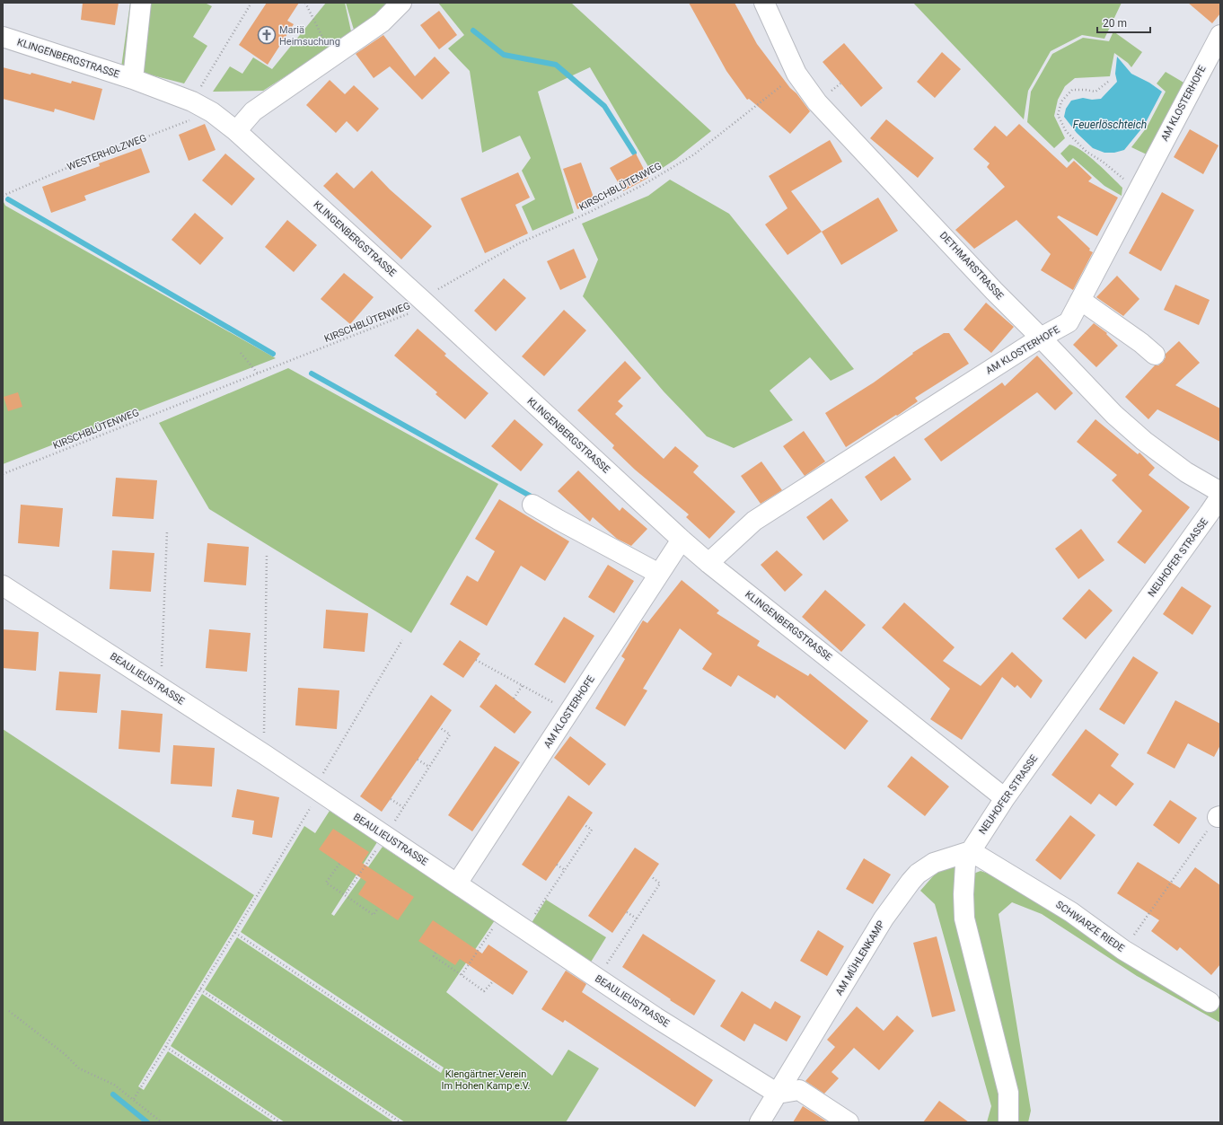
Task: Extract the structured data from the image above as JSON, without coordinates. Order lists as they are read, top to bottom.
{
  "streets": {
    "street": [
      "KLINGENBERGSTRASSE",
      "AM KLOSTERHOFE",
      "DETHMARSTRASSE",
      "NEUHOFER STRASSE",
      "BEAULIEUSTRASSE",
      "SCHWARZE RIEDE",
      "AM MÜHLENKAMP"
    ],
    "path": ["WESTERHOLZWEG", "KIRSCHBLÜTENWEG"]
  },
  "crossings": [
    ["KLINGENBERGSTRASSE", "AM KLOSTERHOFE"],
    ["KLINGENBERGSTRASSE", "WESTERHOLZWEG"],
    ["KLINGENBERGSTRASSE", "KIRSCHBLÜTENWEG"],
    ["KLINGENBERGSTRASSE", "NEUHOFER STRASSE"],
    ["AM KLOSTERHOFE", "DETHMARSTRASSE"],
    ["AM KLOSTERHOFE", "BEAULIEUSTRASSE"],
    ["KIRSCHBLÜTENWEG", "DETHMARSTRASSE"],
    ["NEUHOFER STRASSE", "SCHWARZE RIEDE"],
    ["NEUHOFER STRASSE", "AM MÜHLENKAMP"],
    ["BEAULIEUSTRASSE", "AM MÜHLENKAMP"],
    ["SCHWARZE RIEDE", "AM MÜHLENKAMP"]
  ],
  "water": ["Feuerlöschteich"],
  "parks": ["Klengärtner-Verein Im Hohen Kamp e.V."],
  "places": {
    "church": ["Mariä Heimsuchung"]
  },
  "scale_bar": "20 m"
}
